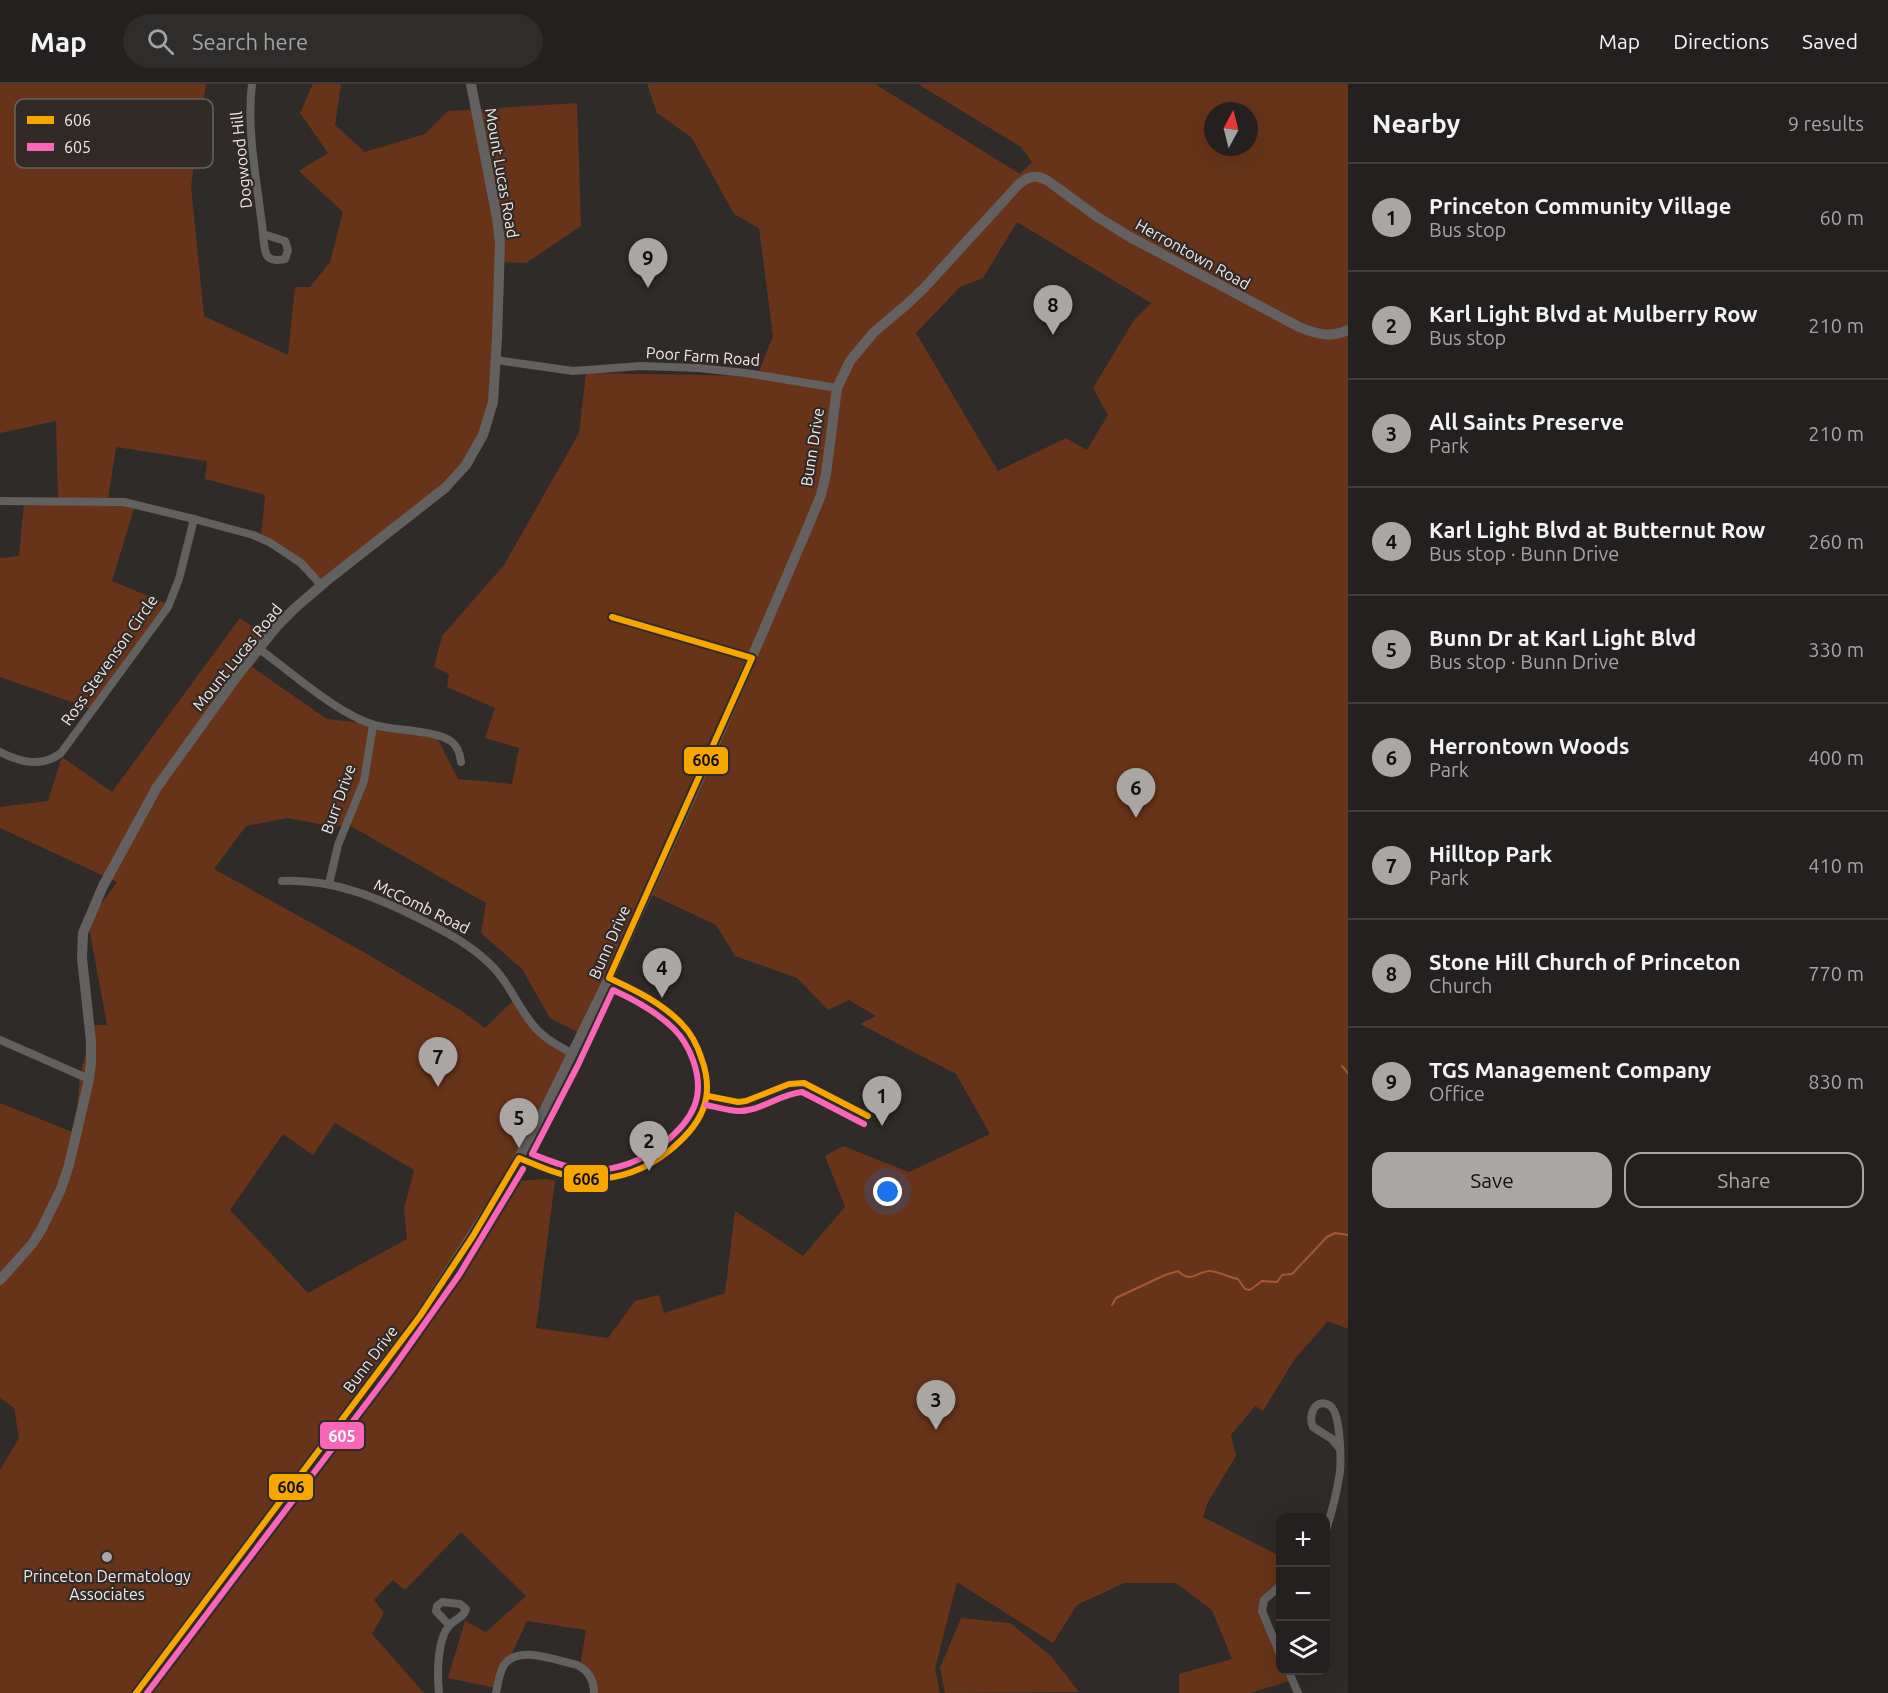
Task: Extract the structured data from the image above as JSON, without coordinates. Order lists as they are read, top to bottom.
{
  "streets": {
    "street": [
      "Dogwood Hill",
      "Mount Lucas Road",
      "Herrontown Road",
      "Poor Farm Road",
      "Bunn Drive",
      "Ross Stevenson Circle",
      "Burr Drive",
      "McComb Road"
    ]
  },
  "crossings": [
    ["Mount Lucas Road", "Poor Farm Road"],
    ["Herrontown Road", "Bunn Drive"],
    ["Poor Farm Road", "Bunn Drive"],
    ["Bunn Drive", "McComb Road"],
    ["Burr Drive", "McComb Road"]
  ],
  "places": ["Princeton Dermatology Associates"],
  "lines": ["transit line 606", "transit line 605"],
  "legend": ["606", "605"],
  "north": "top",
  "page": {
    "header": "Map",
    "search": "Search here",
    "nav": ["Map", "Directions", "Saved"],
    "heading": ["Nearby", "9 results"],
    "list": [
      {
        "mark": "1",
        "name": "Princeton Community Village",
        "note": "Bus stop",
        "value": "60 m"
      },
      {
        "mark": "2",
        "name": "Karl Light Blvd at Mulberry Row",
        "note": "Bus stop",
        "value": "210 m"
      },
      {
        "mark": "3",
        "name": "All Saints Preserve",
        "note": "Park",
        "value": "210 m"
      },
      {
        "mark": "4",
        "name": "Karl Light Blvd at Butternut Row",
        "note": "Bus stop · Bunn Drive",
        "value": "260 m"
      },
      {
        "mark": "5",
        "name": "Bunn Dr at Karl Light Blvd",
        "note": "Bus stop · Bunn Drive",
        "value": "330 m"
      },
      {
        "mark": "6",
        "name": "Herrontown Woods",
        "note": "Park",
        "value": "400 m"
      },
      {
        "mark": "7",
        "name": "Hilltop Park",
        "note": "Park",
        "value": "410 m"
      },
      {
        "mark": "8",
        "name": "Stone Hill Church of Princeton",
        "note": "Church",
        "value": "770 m"
      },
      {
        "mark": "9",
        "name": "TGS Management Company",
        "note": "Office",
        "value": "830 m"
      }
    ],
    "pins": [
      "9",
      "8",
      "6",
      "4",
      "7",
      "1",
      "5",
      "2",
      "3"
    ],
    "buttons": ["Save", "Share"],
    "map_buttons": ["+", "−"]
  }
}
